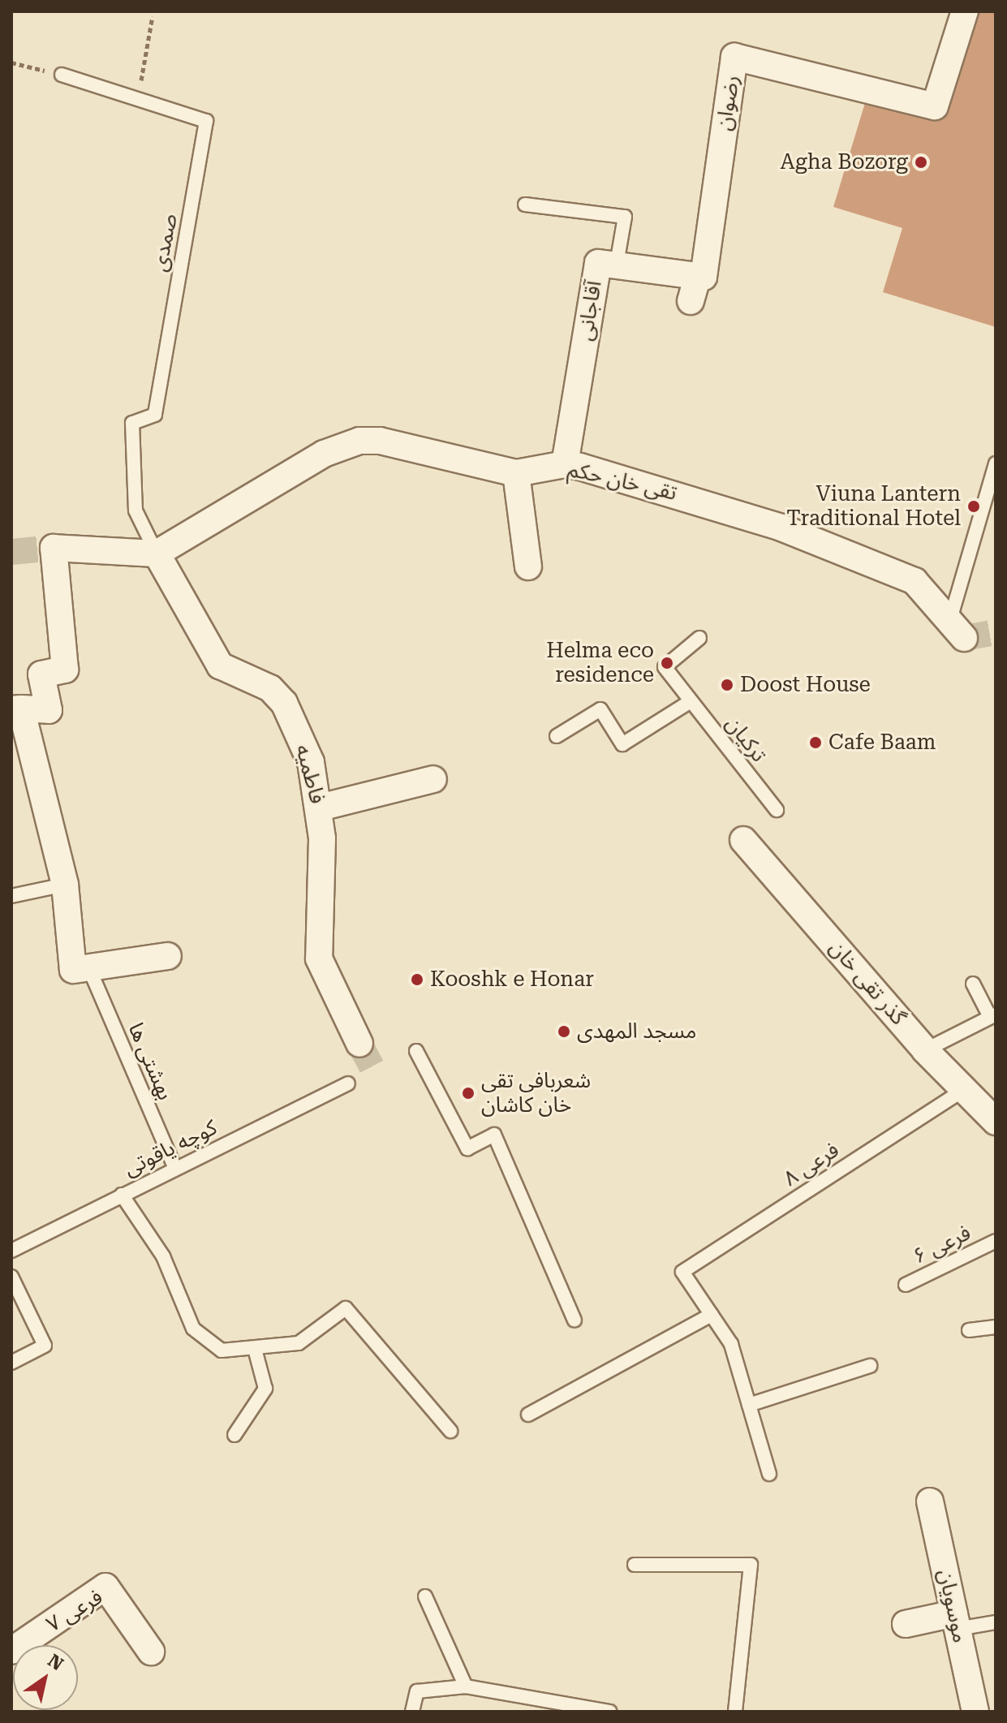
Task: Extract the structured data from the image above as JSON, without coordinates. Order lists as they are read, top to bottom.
{
  "streets": {
    "street": [
      "رضوان",
      "آقاجانی",
      "تقی خان حکم",
      "فاطمیه",
      "گذر تقی خان",
      "موسویان",
      "فرعی ۷"
    ],
    "lane": [
      "صمدی",
      "ترکیان",
      "بهشتی ها",
      "کوچه یاقوتی",
      "فرعی ۸",
      "فرعی ۶"
    ]
  },
  "crossings": [
    ["رضوان", "آقاجانی"],
    ["صمدی", "تقی خان حکم"],
    ["صمدی", "فاطمیه"],
    ["آقاجانی", "تقی خان حکم"],
    ["تقی خان حکم", "فاطمیه"],
    ["گذر تقی خان", "فرعی ۸"],
    ["بهشتی ها", "کوچه یاقوتی"]
  ],
  "places": [
    "Agha Bozorg",
    "Viuna Lantern Traditional Hotel",
    "Helma eco residence",
    "Doost House",
    "Cafe Baam",
    "Kooshk e Honar",
    "مسجد المهدی",
    "شعربافی تقی خان کاشان"
  ],
  "north": "top right"
}
